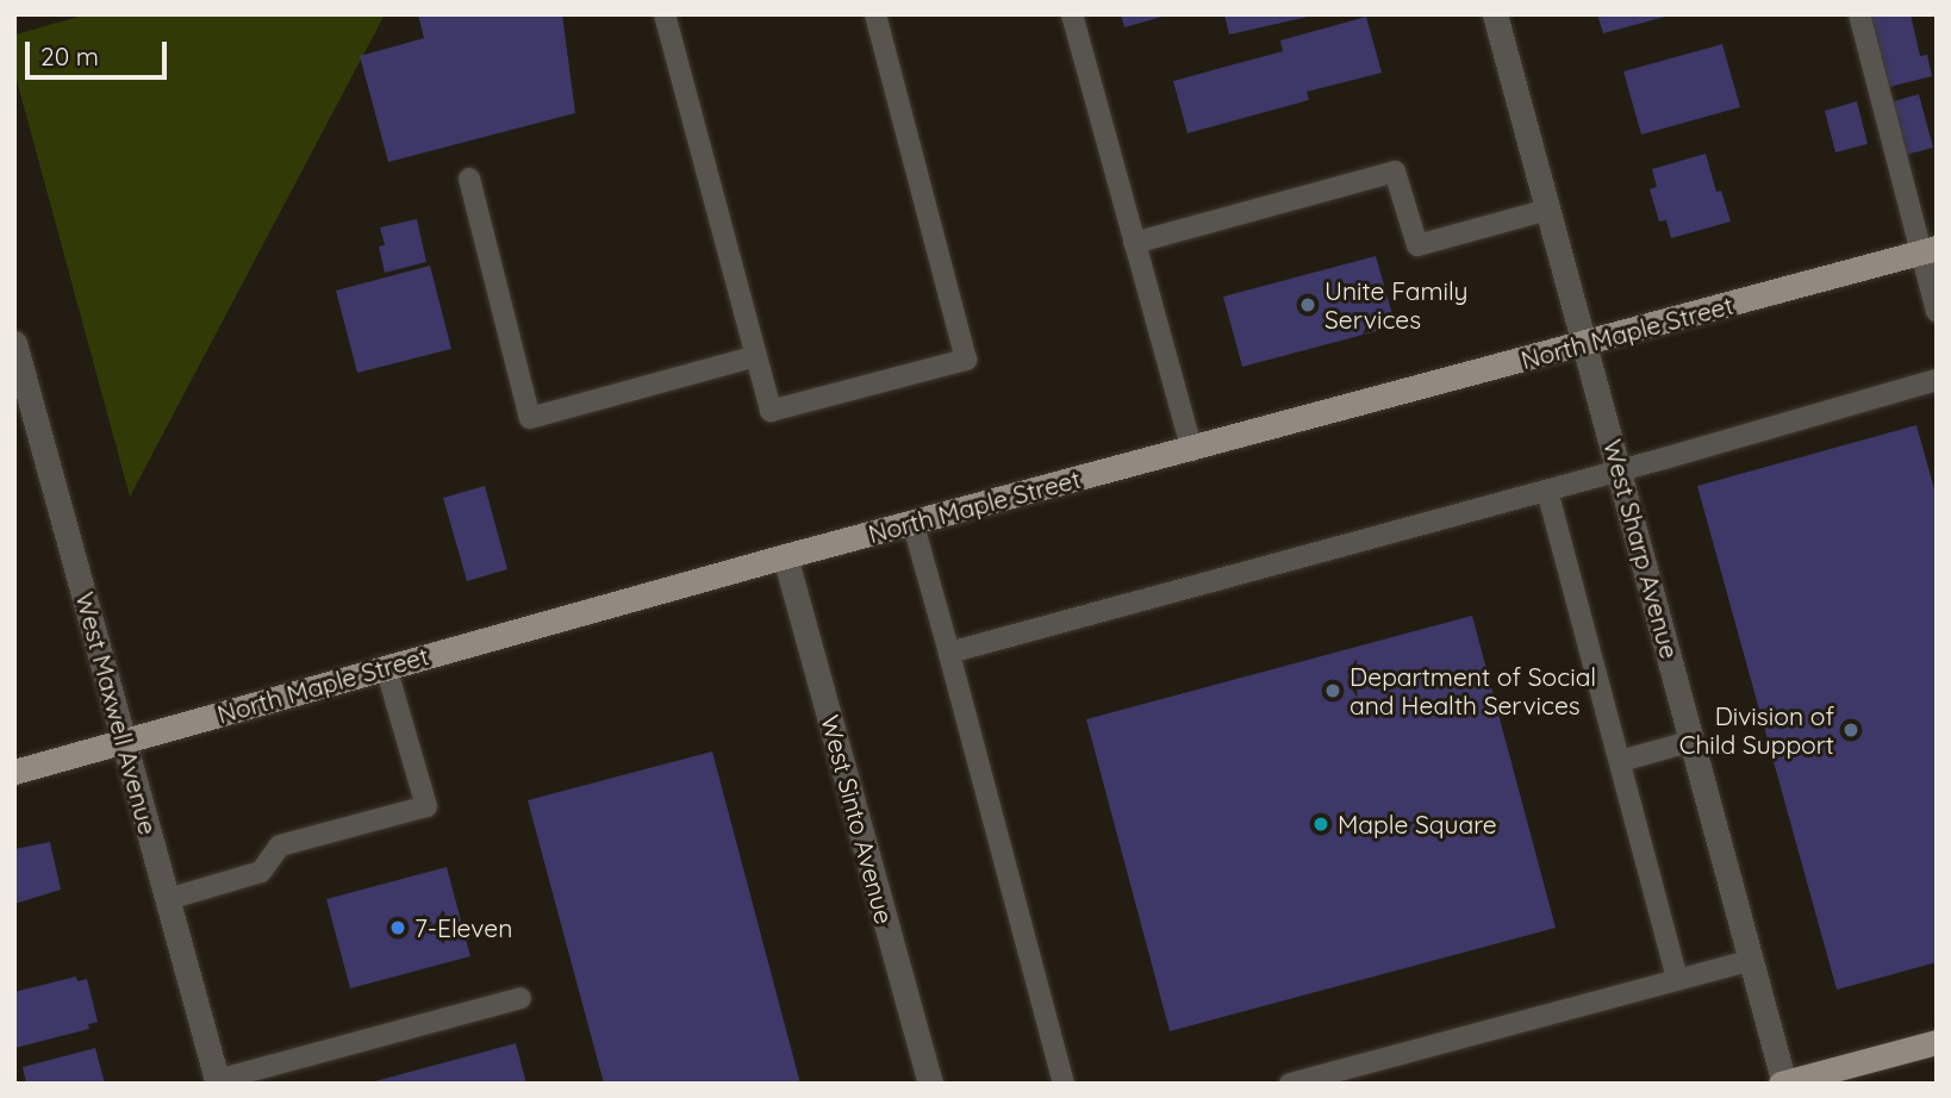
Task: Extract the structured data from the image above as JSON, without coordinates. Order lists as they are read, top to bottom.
{
  "streets": {
    "main road": ["North Maple Street"],
    "street": ["West Sharp Avenue", "West Maxwell Avenue", "West Sinto Avenue"]
  },
  "crossings": [
    ["North Maple Street", "West Sharp Avenue"],
    ["North Maple Street", "West Maxwell Avenue"],
    ["North Maple Street", "West Sinto Avenue"]
  ],
  "places": [
    "Unite Family Services",
    "Department of Social and Health Services",
    "Division of Child Support",
    "Maple Square",
    "7-Eleven"
  ],
  "scale_bar": "20 m"
}
